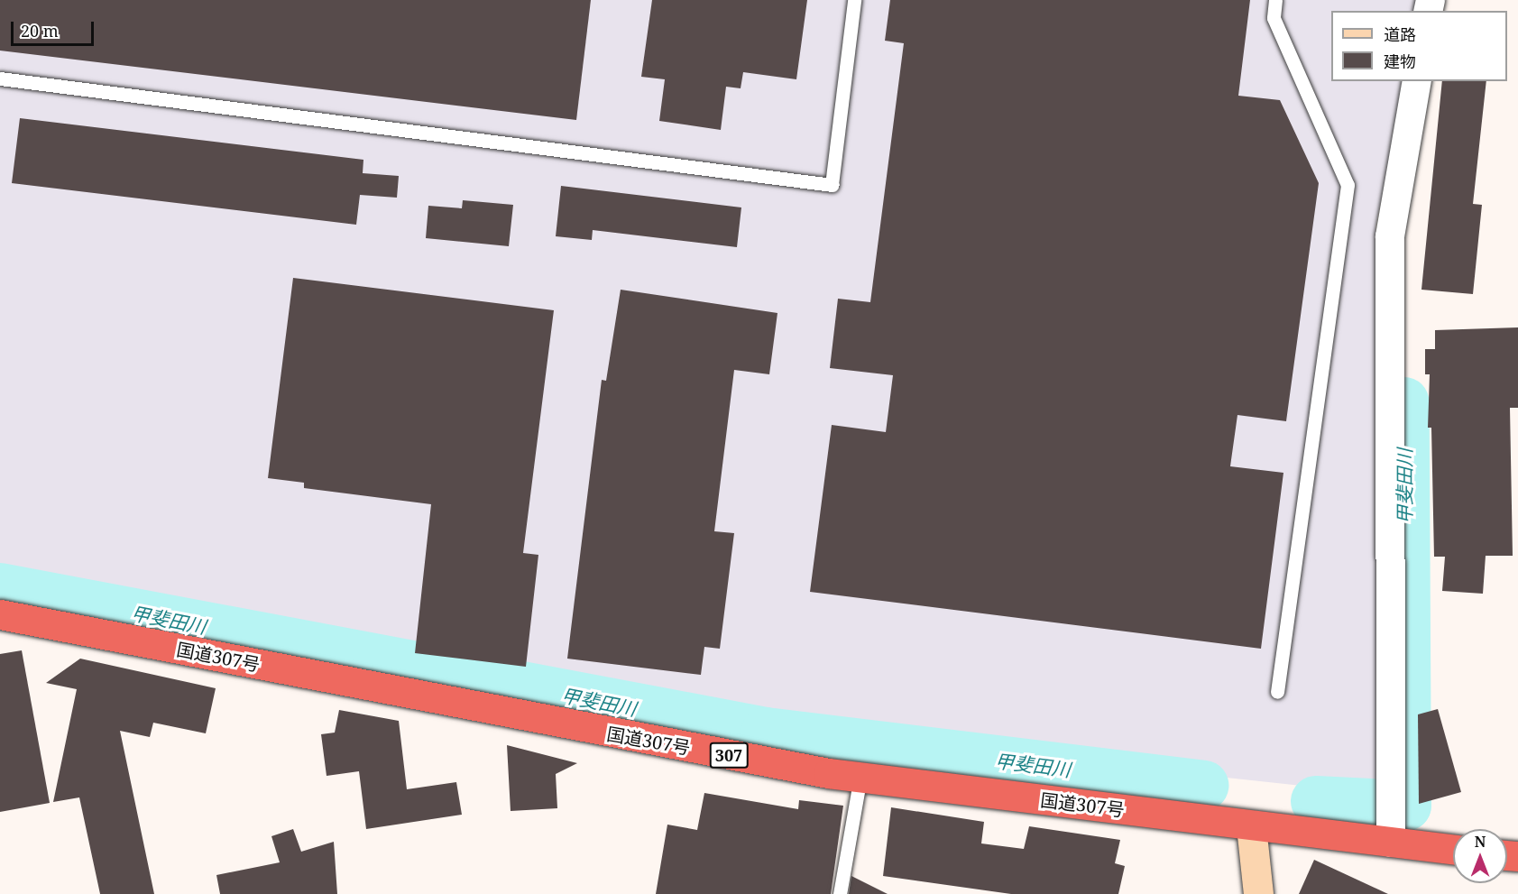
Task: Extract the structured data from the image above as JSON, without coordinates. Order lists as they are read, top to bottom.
{
  "streets": {
    "highway": ["国道307号", "307"]
  },
  "water": ["甲斐田川"],
  "legend": ["道路", "建物"],
  "scale_bar": "20 m",
  "north": "top"
}
